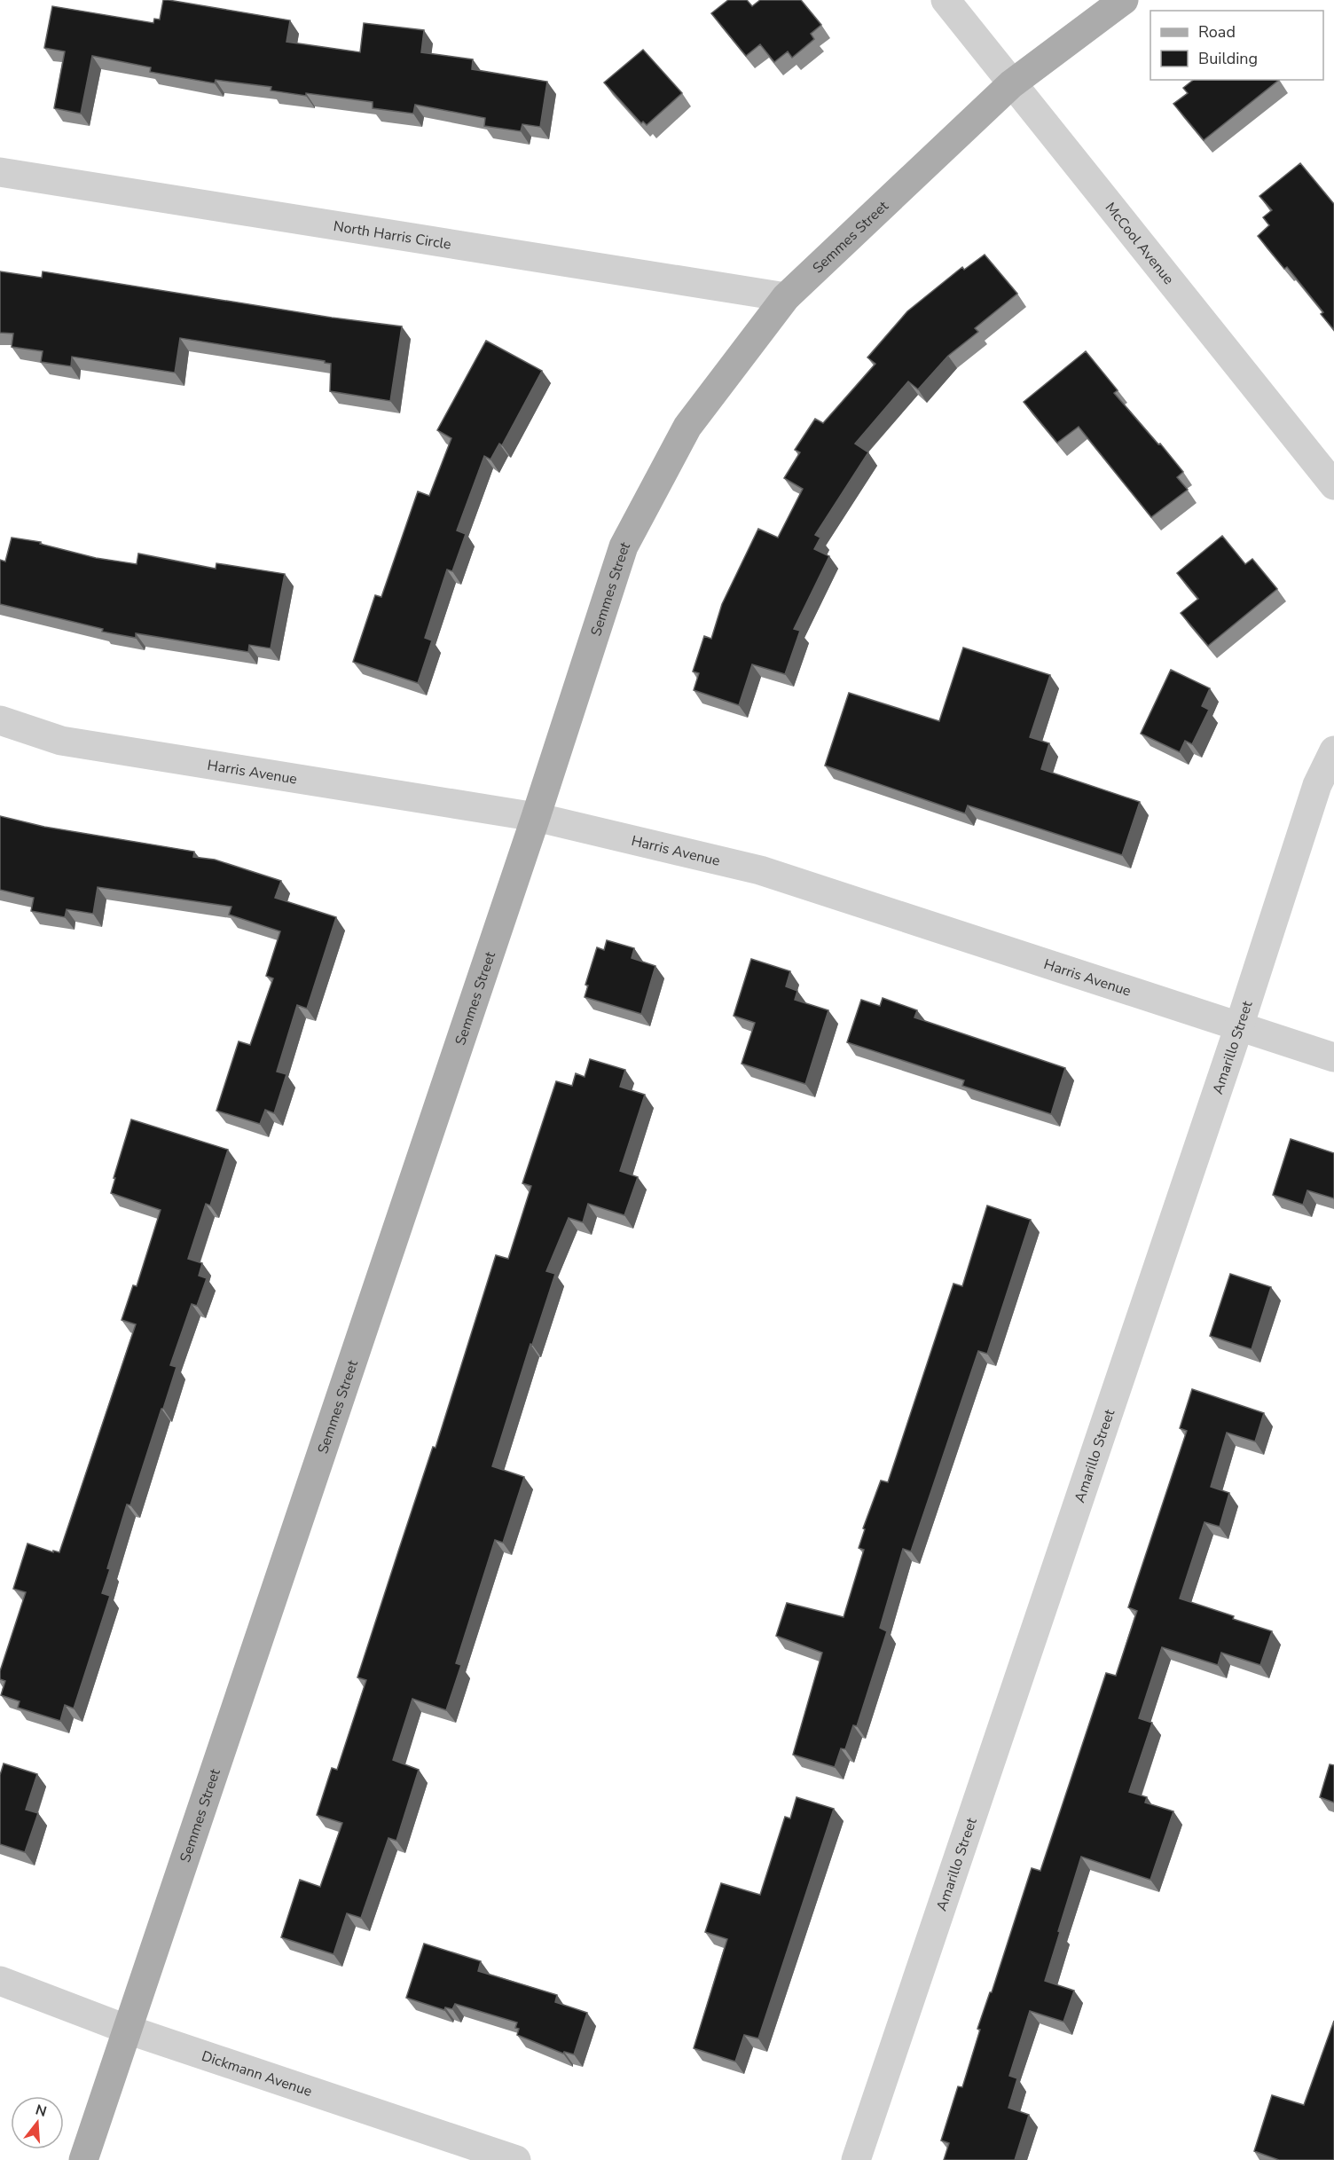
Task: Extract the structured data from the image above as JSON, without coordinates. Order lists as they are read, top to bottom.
{
  "streets": {
    "main road": ["Semmes Street"],
    "street": [
      "North Harris Circle",
      "McCool Avenue",
      "Harris Avenue",
      "Amarillo Street",
      "Dickmann Avenue"
    ]
  },
  "crossings": [
    ["North Harris Circle", "Semmes Street"],
    ["Semmes Street", "McCool Avenue"],
    ["Semmes Street", "Harris Avenue"],
    ["Semmes Street", "Dickmann Avenue"],
    ["Harris Avenue", "Amarillo Street"]
  ],
  "legend": ["Road", "Building"],
  "north": "top"
}
